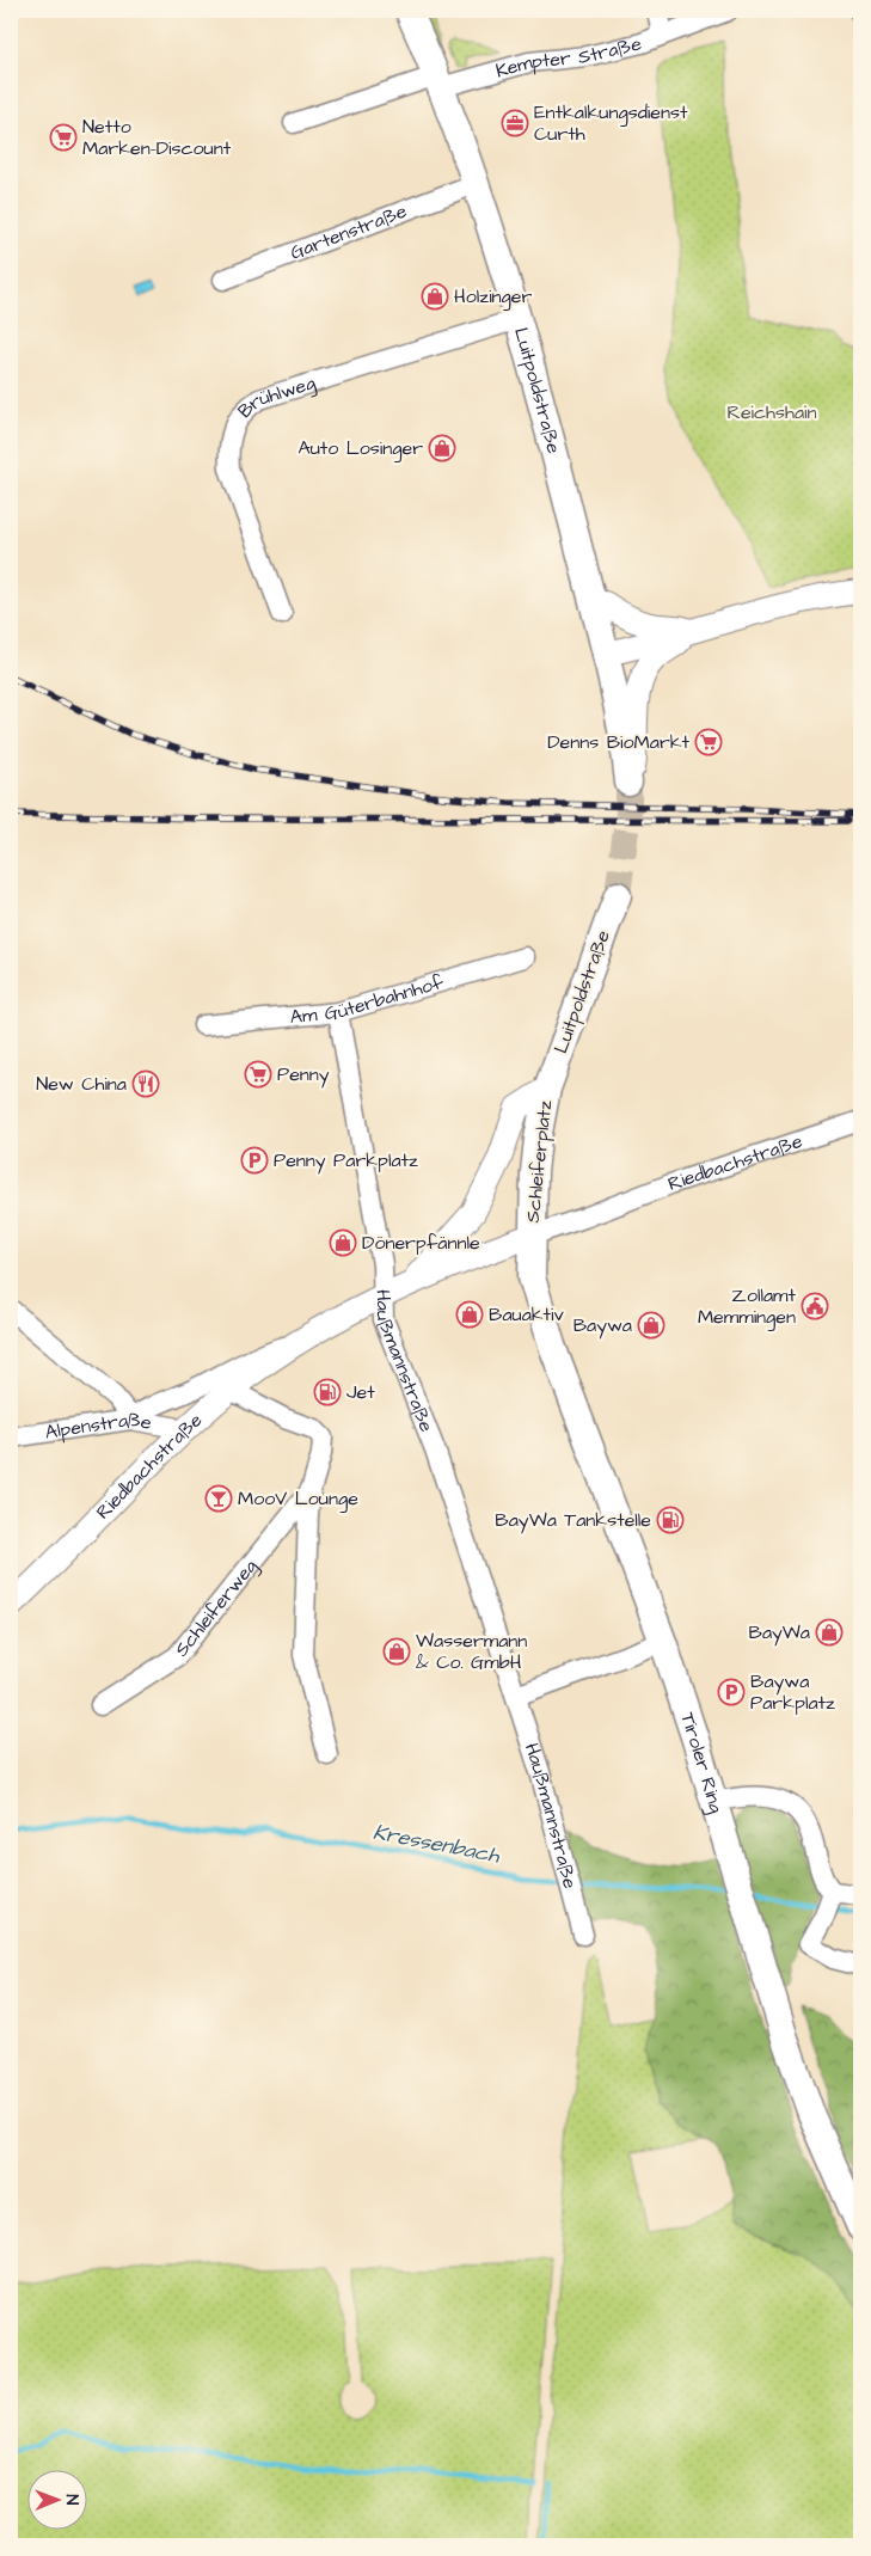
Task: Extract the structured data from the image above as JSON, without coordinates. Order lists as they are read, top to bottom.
{
  "streets": {
    "main road": ["Luitpoldstraße", "Schleiferplatz", "Tiroler Ring"],
    "street": [
      "Kempter Straße",
      "Gartenstraße",
      "Brühlweg",
      "Am Güterbahnhof",
      "Riedbachstraße",
      "Haußmannstraße",
      "Alpenstraße",
      "Schleiferweg"
    ]
  },
  "crossings": [
    ["Kempter Straße", "Luitpoldstraße"],
    ["Gartenstraße", "Luitpoldstraße"],
    ["Luitpoldstraße", "Brühlweg"],
    ["Luitpoldstraße", "Schleiferplatz"],
    ["Am Güterbahnhof", "Haußmannstraße"],
    ["Schleiferplatz", "Riedbachstraße"],
    ["Schleiferplatz", "Tiroler Ring"],
    ["Riedbachstraße", "Haußmannstraße"],
    ["Riedbachstraße", "Alpenstraße"],
    ["Riedbachstraße", "Schleiferweg"]
  ],
  "water": ["Kressenbach"],
  "parks": ["Reichshain"],
  "places": {
    "office": ["Entkalkungsdienst Curth"],
    "supermarket": ["Netto Marken-Discount", "Denns BioMarkt", "Penny"],
    "shop": [
      "Holzinger",
      "Auto Losinger",
      "Dönerpfännle",
      "Bauaktiv",
      "Baywa",
      "BayWa",
      "Wassermann & Co. GmbH"
    ],
    "restaurant": ["New China"],
    "parking": ["Penny Parkplatz", "Baywa Parkplatz"],
    "public building": ["Zollamt Memmingen"],
    "fuel station": ["Jet", "BayWa Tankstelle"],
    "bar": ["MooV Lounge"]
  },
  "north": "right"
}
